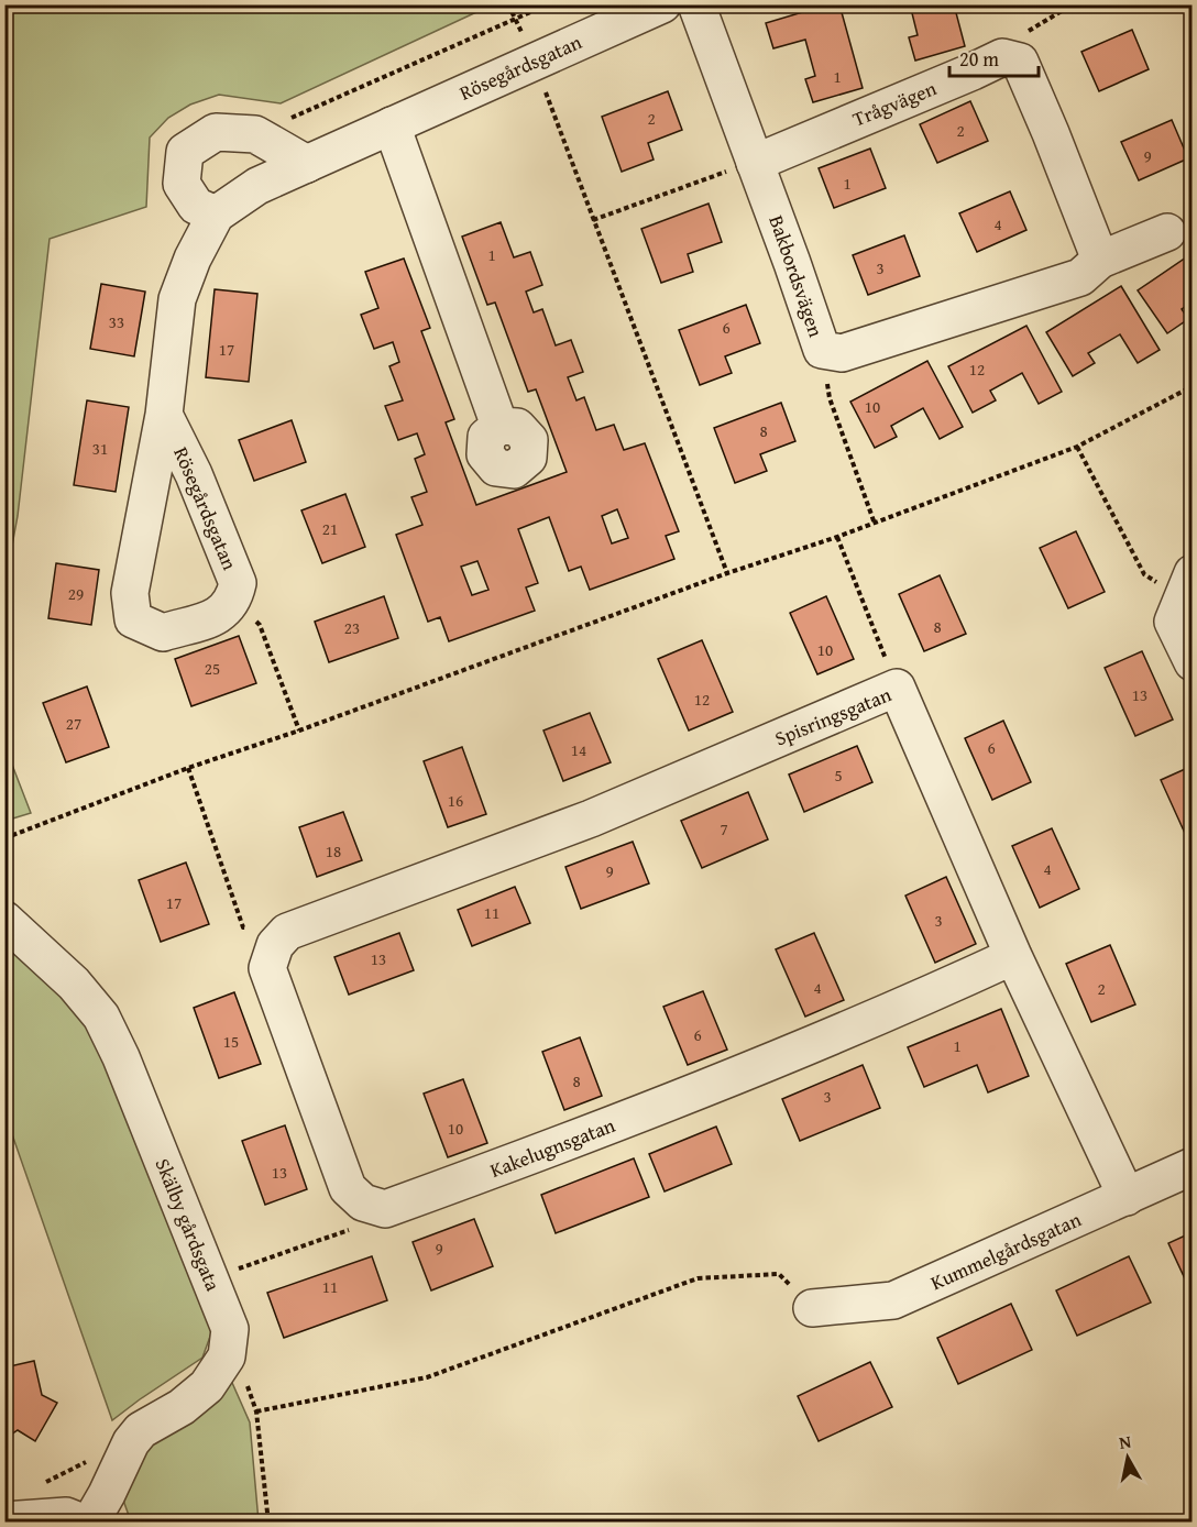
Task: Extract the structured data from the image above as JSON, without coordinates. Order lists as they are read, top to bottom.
{
  "streets": {
    "street": [
      "Rösegårdsgatan",
      "Trågvägen",
      "Bakbordsvägen",
      "Spisringsgatan",
      "Kakelugnsgatan",
      "Skälby gårdsgata",
      "Kummelgårdsgatan"
    ]
  },
  "crossings": [
    ["Trågvägen", "Bakbordsvägen"],
    ["Spisringsgatan", "Kakelugnsgatan"],
    ["Spisringsgatan", "Kummelgårdsgatan"]
  ],
  "house_numbers": [
    "1",
    "2",
    "2",
    "9",
    "1",
    "4",
    "1",
    "3",
    "33",
    "6",
    "17",
    "12",
    "10",
    "8",
    "31",
    "21",
    "29",
    "8",
    "23",
    "10",
    "25",
    "13",
    "12",
    "27",
    "6",
    "14",
    "5",
    "16",
    "7",
    "18",
    "4",
    "9",
    "17",
    "11",
    "3",
    "13",
    "4",
    "2",
    "6",
    "15",
    "1",
    "8",
    "3",
    "10",
    "13",
    "9",
    "11"
  ],
  "scale_bar": "20 m",
  "north": "top"
}
